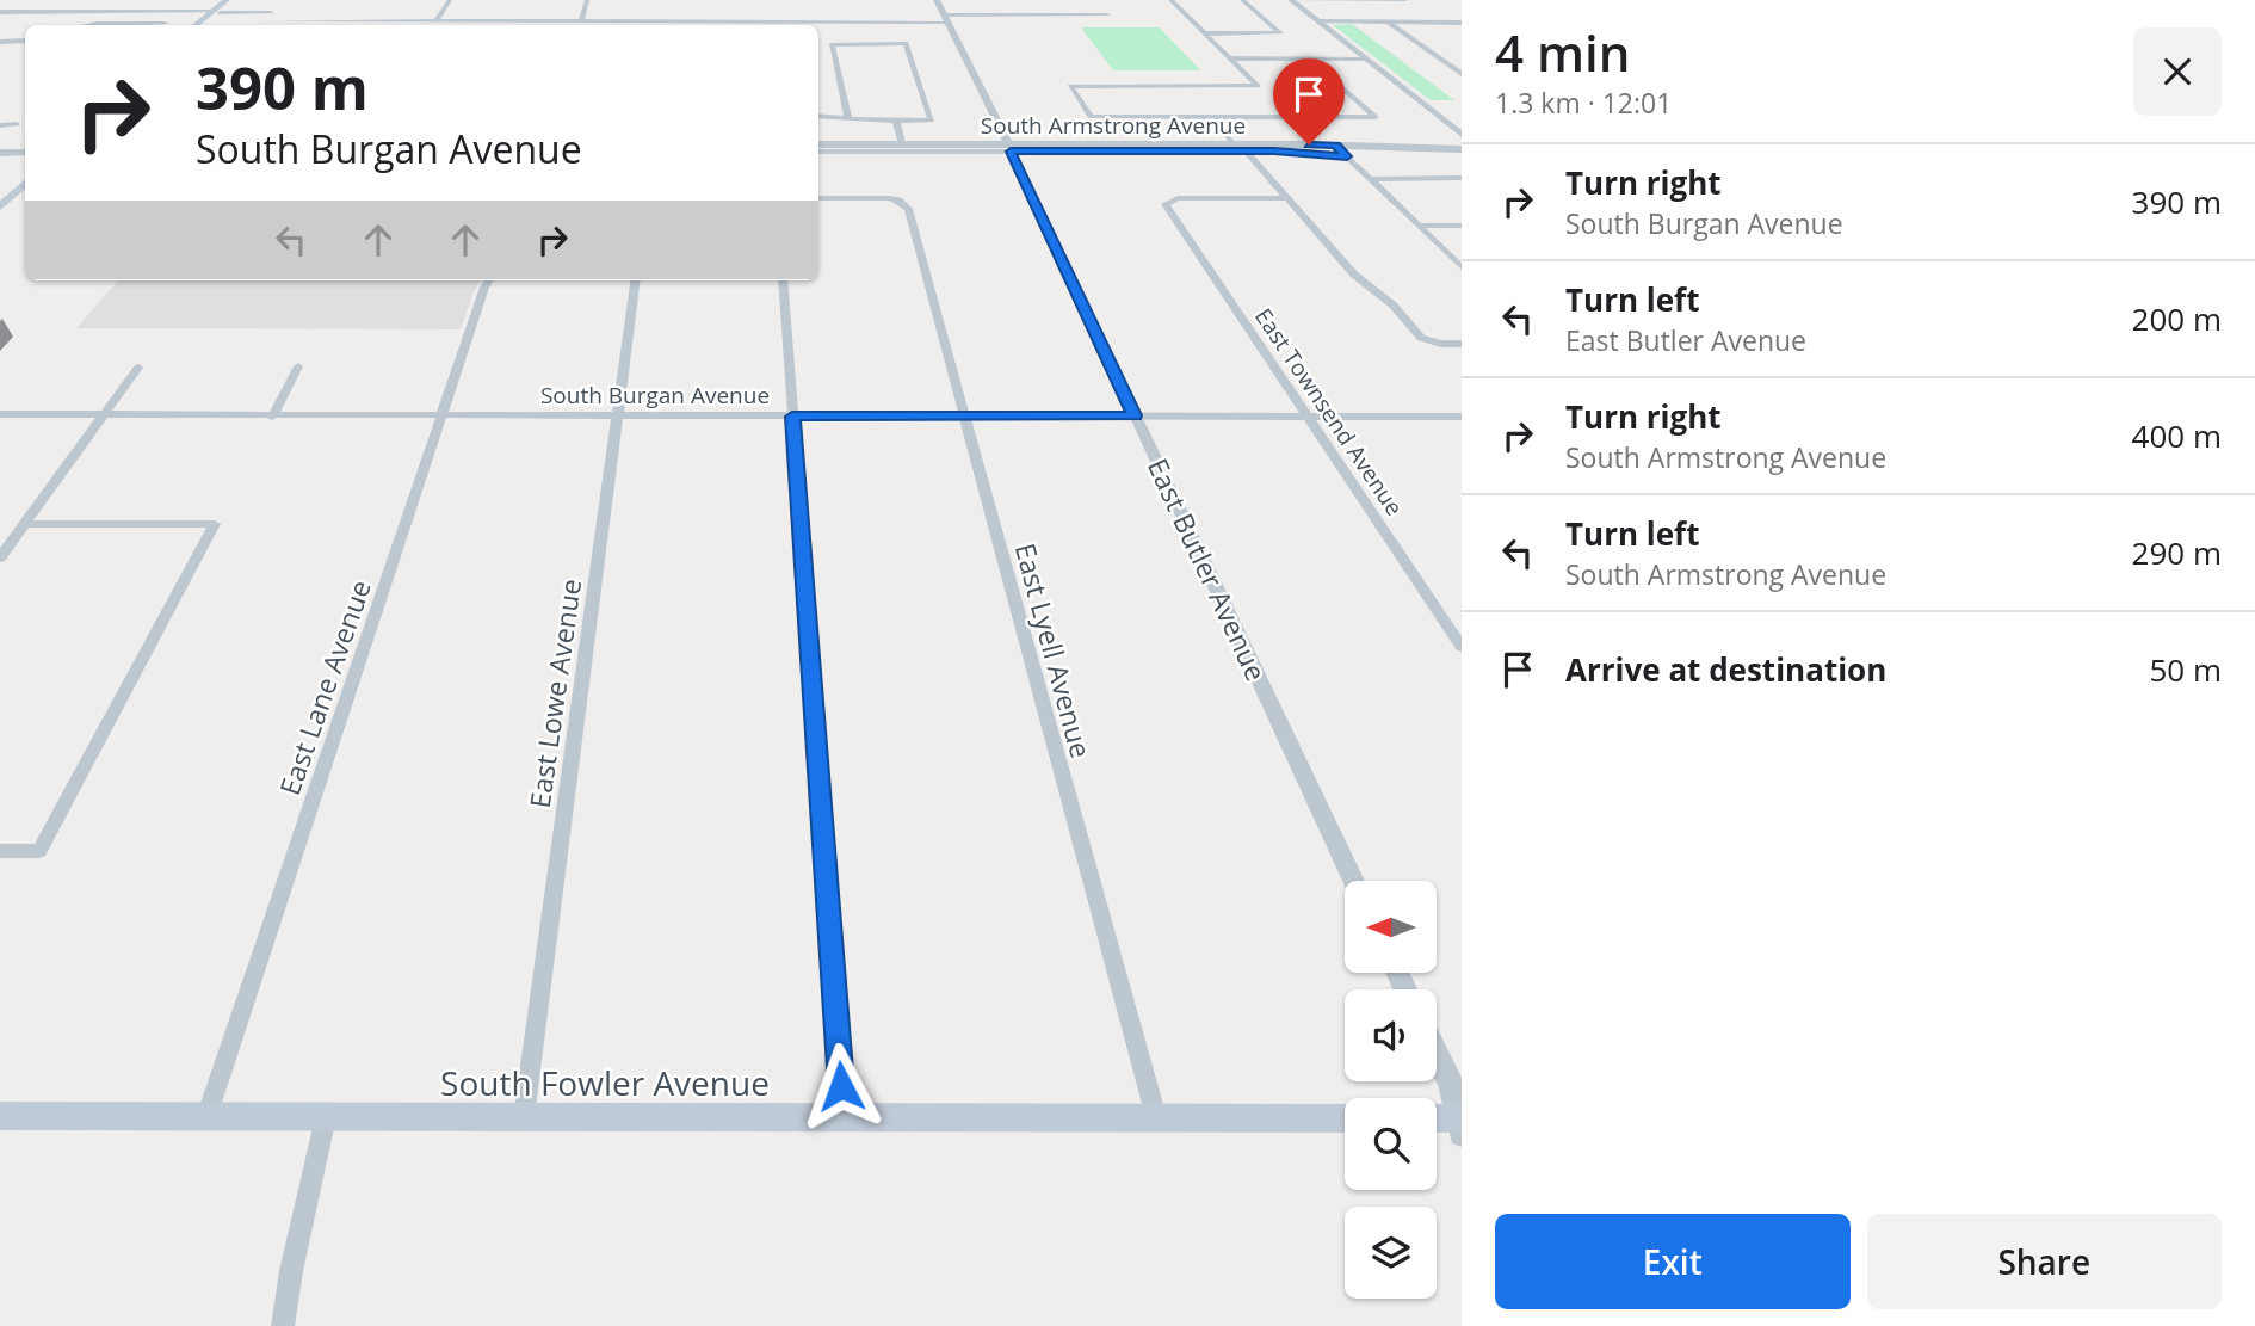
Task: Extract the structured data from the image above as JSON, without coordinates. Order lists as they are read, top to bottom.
{
  "streets": {
    "main road": ["South Fowler Avenue"],
    "street": [
      "South Armstrong Avenue",
      "South Burgan Avenue",
      "East Townsend Avenue",
      "East Butler Avenue",
      "East Lyell Avenue",
      "East Lane Avenue",
      "East Lowe Avenue"
    ]
  },
  "crossings": [
    ["South Armstrong Avenue", "East Butler Avenue"],
    ["South Burgan Avenue", "East Townsend Avenue"],
    ["South Burgan Avenue", "East Butler Avenue"],
    ["South Burgan Avenue", "East Lyell Avenue"],
    ["South Burgan Avenue", "East Lane Avenue"],
    ["South Burgan Avenue", "East Lowe Avenue"],
    ["East Lyell Avenue", "South Fowler Avenue"],
    ["East Lane Avenue", "South Fowler Avenue"],
    ["East Lowe Avenue", "South Fowler Avenue"]
  ],
  "north": "left",
  "page": {
    "heading": ["4 min", "1.3 km · 12:01"],
    "turn": ["390 m", "South Burgan Avenue"],
    "list": [
      {
        "name": "Turn right",
        "note": "South Burgan Avenue",
        "value": "390 m"
      },
      {
        "name": "Turn left",
        "note": "East Butler Avenue",
        "value": "200 m"
      },
      {
        "name": "Turn right",
        "note": "South Armstrong Avenue",
        "value": "400 m"
      },
      {
        "name": "Turn left",
        "note": "South Armstrong Avenue",
        "value": "290 m"
      },
      {
        "name": "Arrive at destination",
        "value": "50 m"
      }
    ],
    "buttons": ["Exit", "Share"]
  }
}
